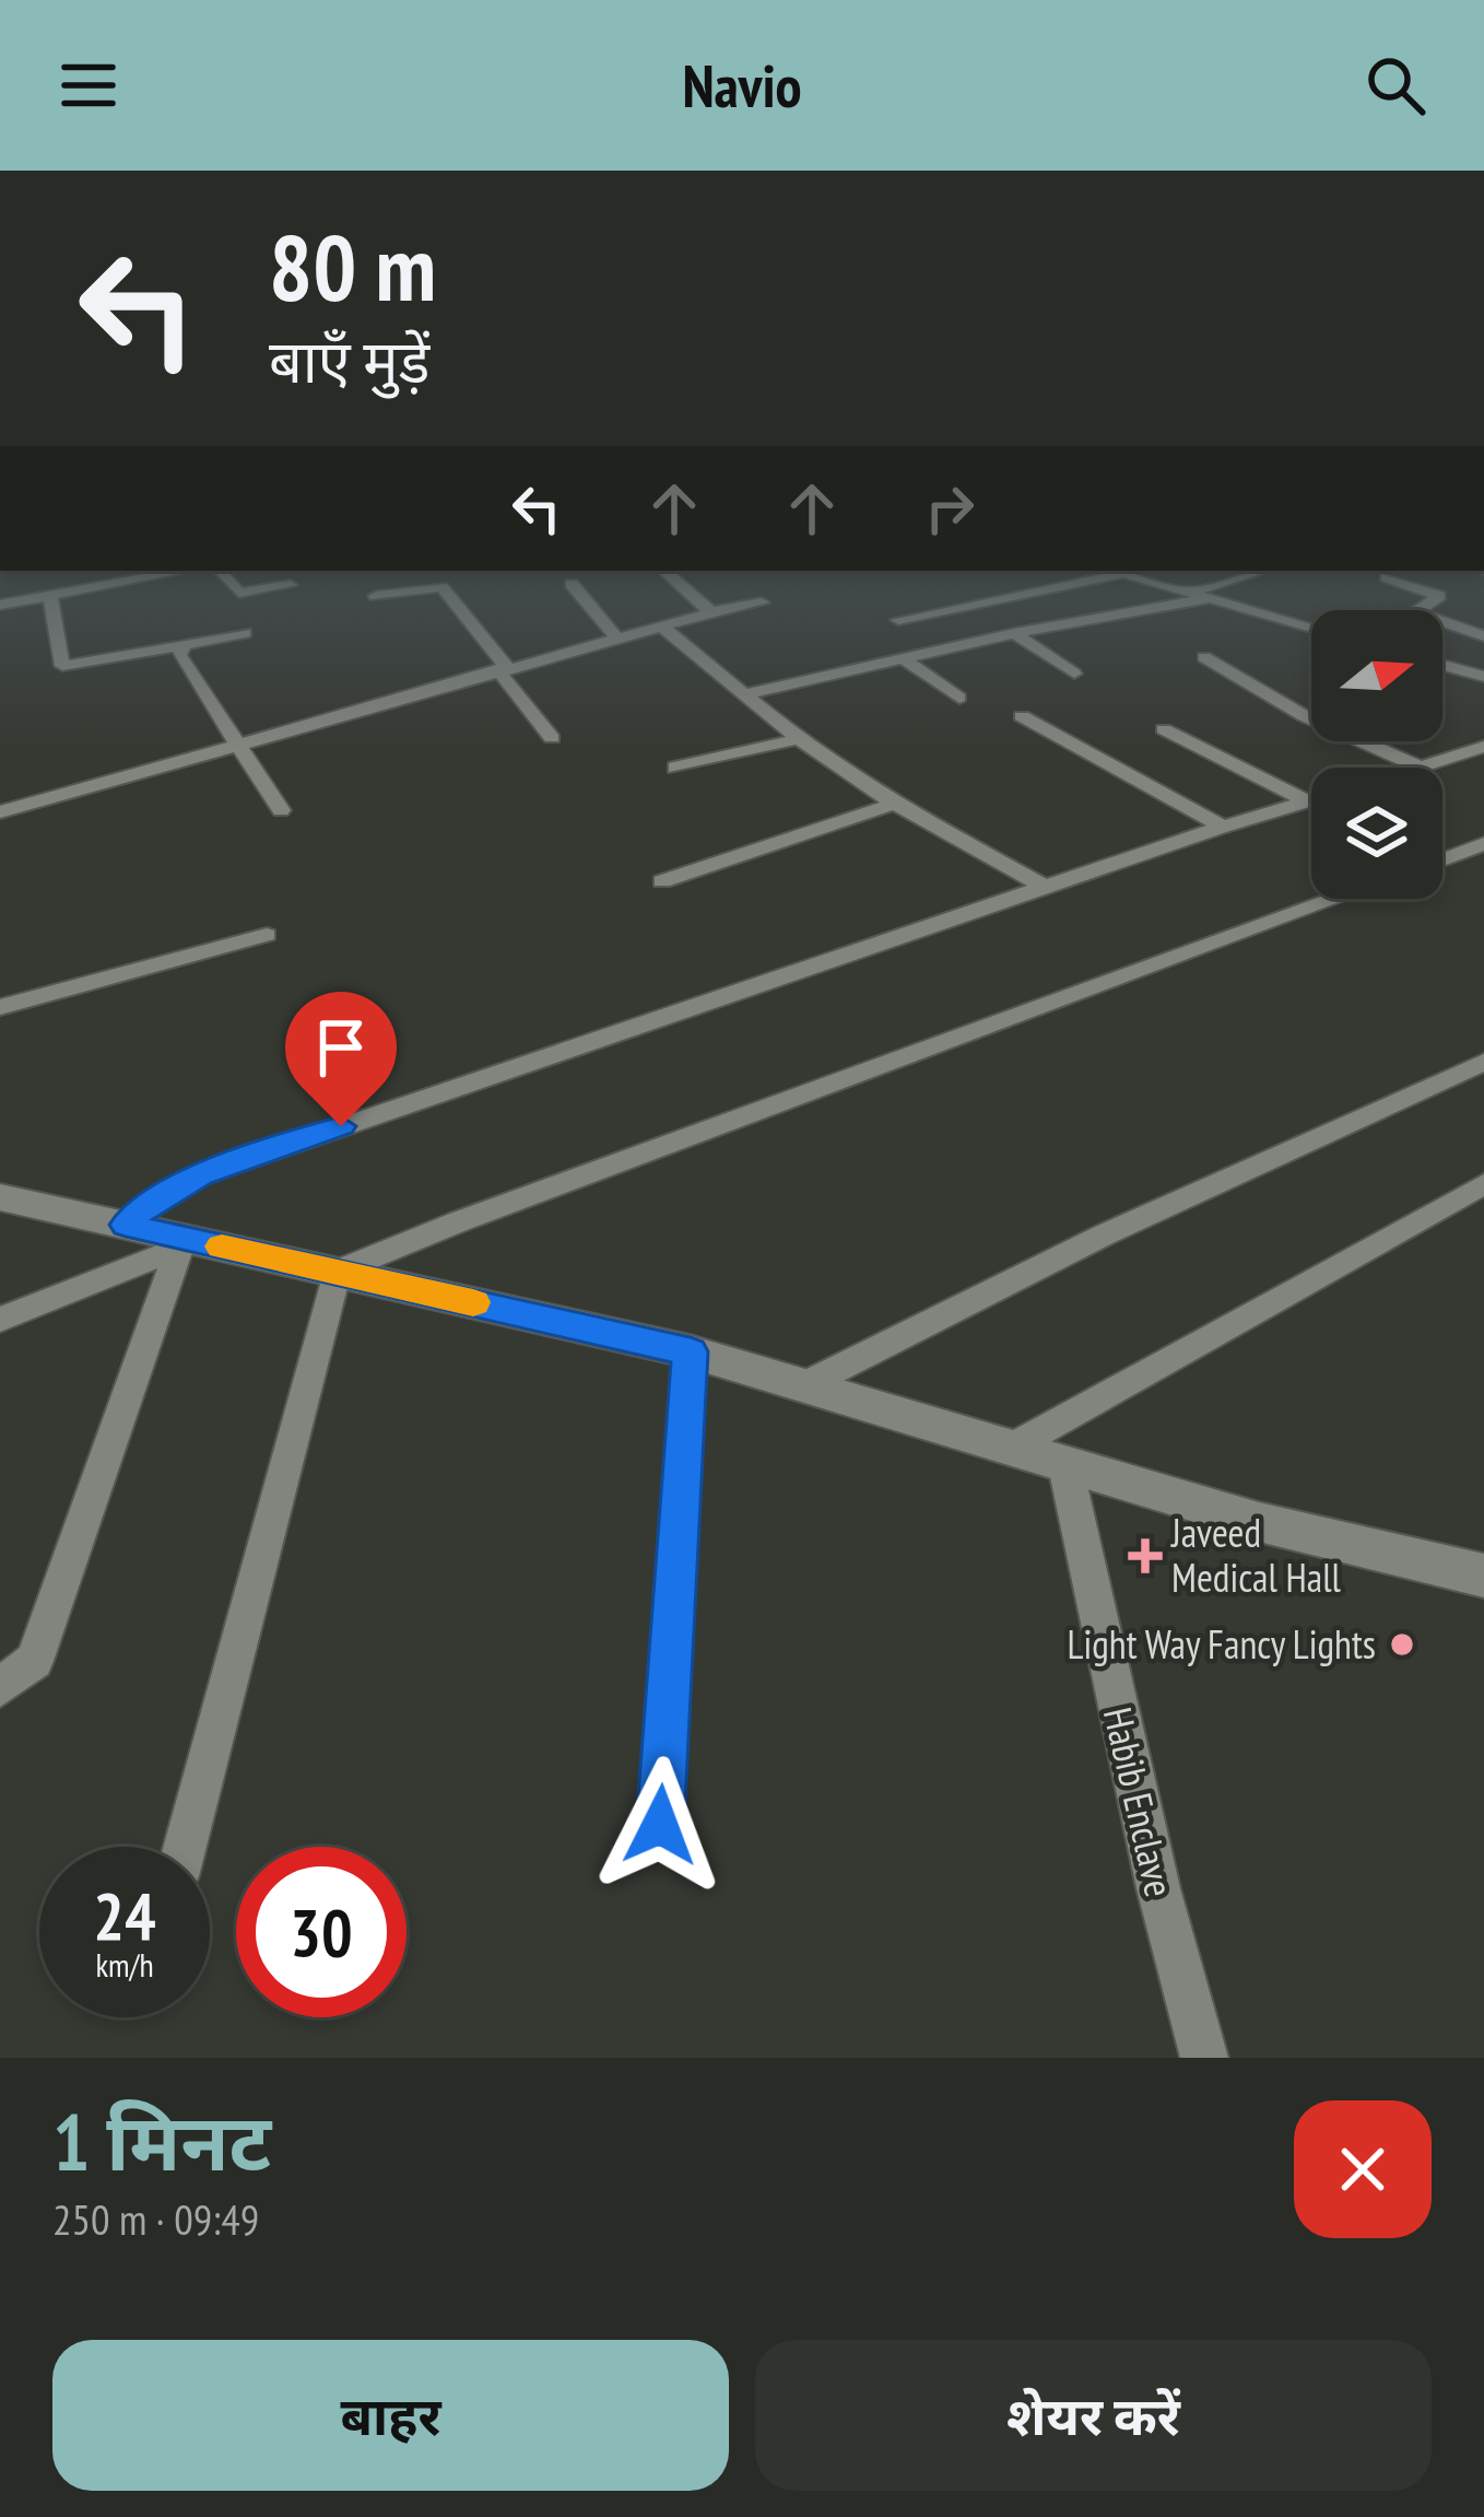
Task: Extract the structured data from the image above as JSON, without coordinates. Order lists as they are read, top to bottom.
{
  "streets": {
    "street": ["Habib Enclave"]
  },
  "places": {
    "health": ["Javeed Medical Hall"],
    "other": ["Light Way Fancy Lights"]
  },
  "north": "right",
  "page": {
    "header": "Navio",
    "turn": ["80 m", "बाएँ मुड़ें"],
    "speed": "24 km/h",
    "limit": "30",
    "heading": ["1 मिनट", "250 m · 09:49"],
    "buttons": ["बाहर", "शेयर करें"]
  }
}
